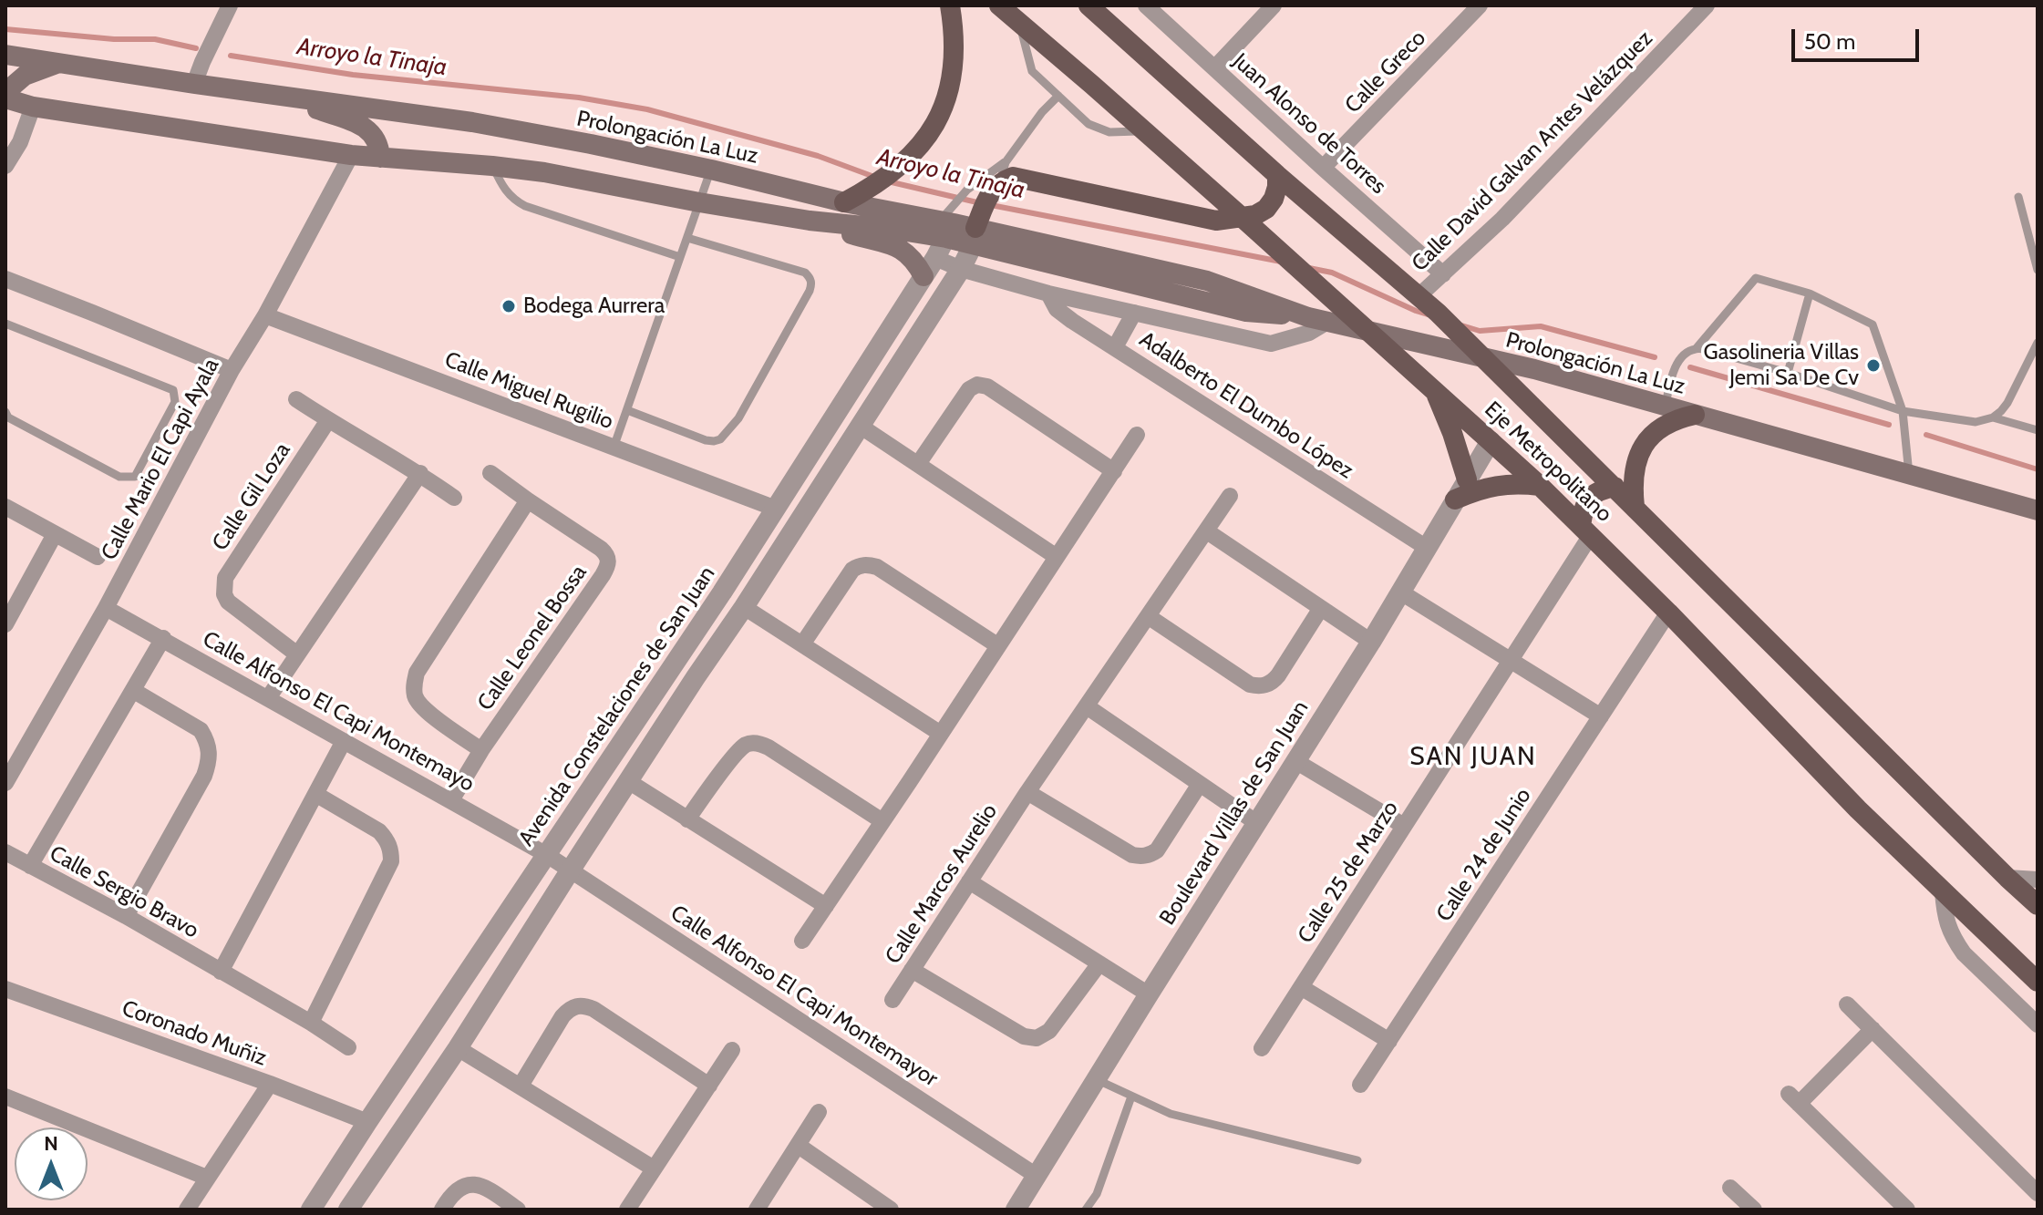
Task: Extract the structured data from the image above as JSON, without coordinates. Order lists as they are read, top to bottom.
{
  "streets": {
    "main road": ["Prolongación La Luz", "Eje Metropolitano"],
    "street": [
      "Calle Greco",
      "Juan Alonso de Torres",
      "Calle David Galvan Antes Velázquez",
      "Calle Miguel Rugilio",
      "Adalberto El Dumbo López",
      "Calle Mario El Capi Ayala",
      "Calle Gil Loza",
      "Calle Leonel Bossa",
      "Avenida Constelaciones de San Juan",
      "Calle Alfonso El Capi Montemayo",
      "Boulevard Villas de San Juan",
      "Calle 24 de Junio",
      "Calle 25 de Marzo",
      "Calle Marcos Aurelio",
      "Calle Sergio Bravo",
      "Calle Alfonso El Capi Montemayor",
      "Coronado Muñiz"
    ]
  },
  "crossings": [
    ["Calle Greco", "Juan Alonso de Torres"],
    ["Juan Alonso de Torres", "Calle David Galvan Antes Velázquez"],
    ["Prolongación La Luz", "Calle Mario El Capi Ayala"],
    ["Prolongación La Luz", "Eje Metropolitano"],
    ["Prolongación La Luz", "Avenida Constelaciones de San Juan"],
    ["Calle David Galvan Antes Velázquez", "Eje Metropolitano"],
    ["Calle Miguel Rugilio", "Calle Mario El Capi Ayala"],
    ["Calle Miguel Rugilio", "Avenida Constelaciones de San Juan"],
    ["Adalberto El Dumbo López", "Boulevard Villas de San Juan"],
    ["Calle Mario El Capi Ayala", "Calle Alfonso El Capi Montemayo"],
    ["Eje Metropolitano", "Boulevard Villas de San Juan"],
    ["Eje Metropolitano", "Calle 24 de Junio"],
    ["Eje Metropolitano", "Calle 25 de Marzo"],
    ["Calle Leonel Bossa", "Calle Alfonso El Capi Montemayo"],
    ["Avenida Constelaciones de San Juan", "Calle Alfonso El Capi Montemayo"],
    ["Avenida Constelaciones de San Juan", "Calle Alfonso El Capi Montemayor"],
    ["Avenida Constelaciones de San Juan", "Coronado Muñiz"],
    ["Calle Alfonso El Capi Montemayo", "Calle Alfonso El Capi Montemayor"],
    ["Boulevard Villas de San Juan", "Calle Alfonso El Capi Montemayor"]
  ],
  "districts": ["SAN JUAN"],
  "water": ["Arroyo la Tinaja"],
  "places": ["Bodega Aurrera", "Gasolineria Villas Jemi Sa De Cv"],
  "scale_bar": "50 m",
  "north": "top"
}
